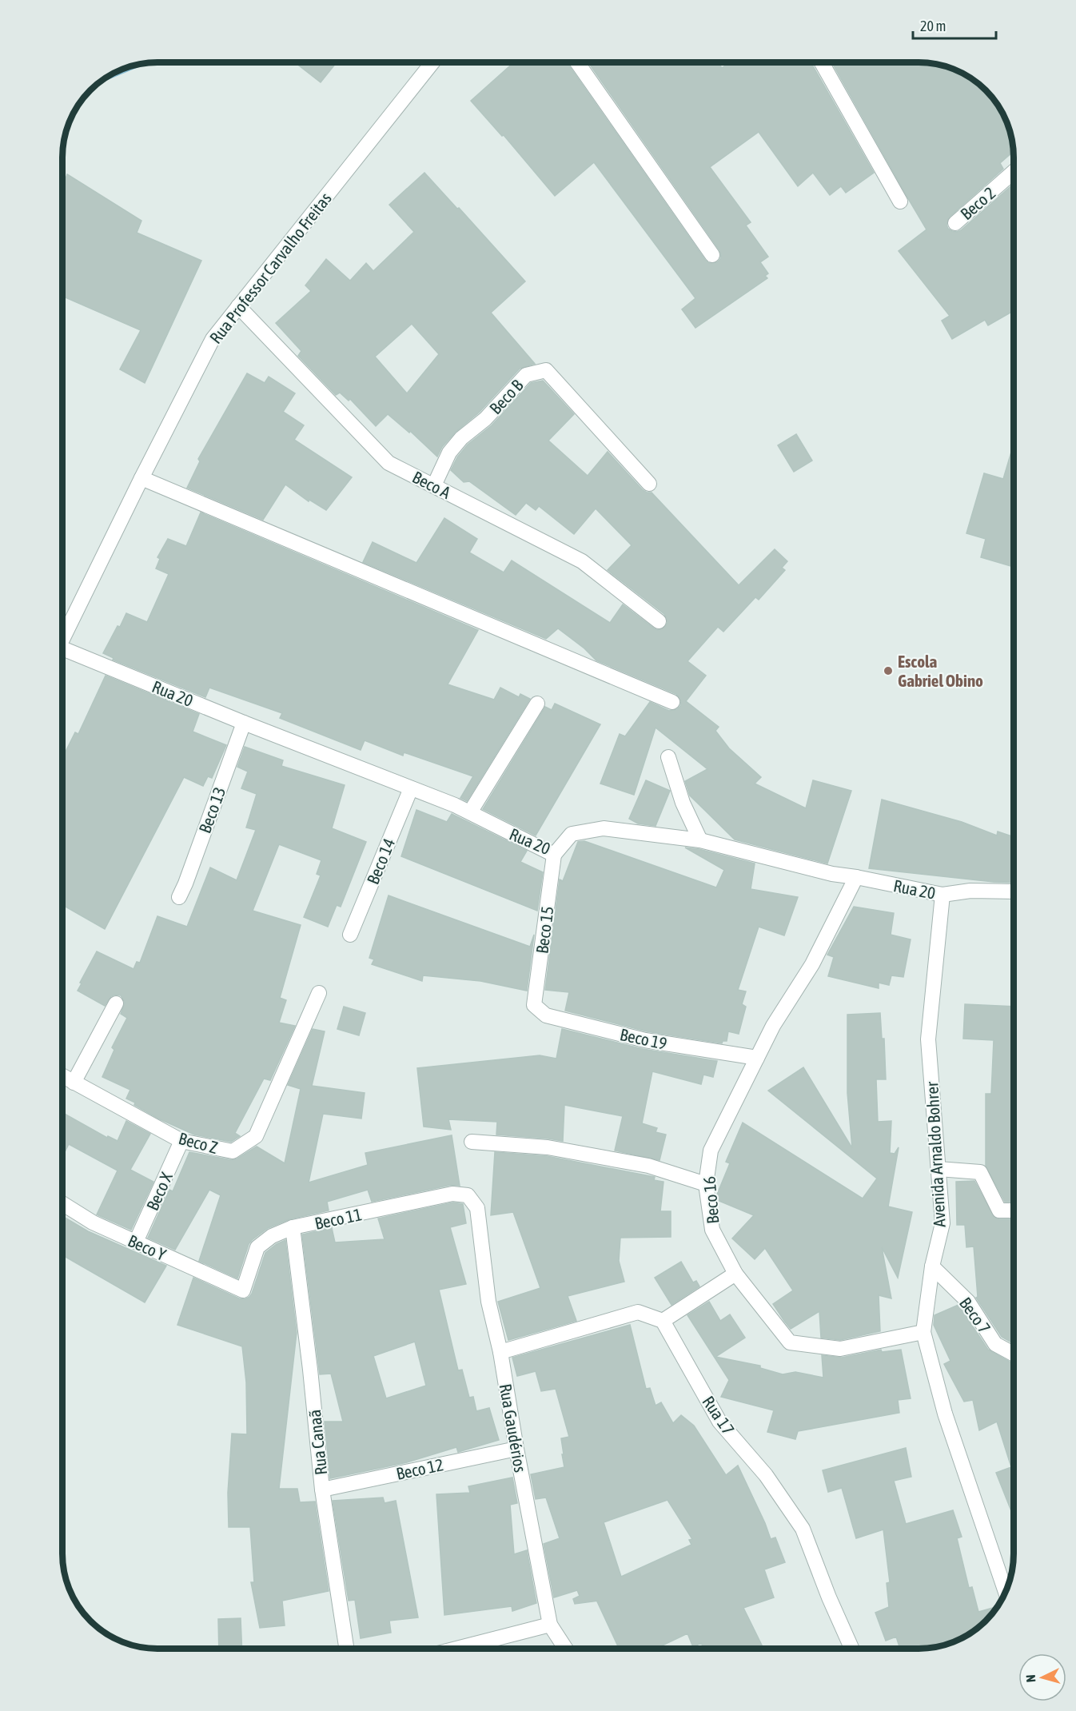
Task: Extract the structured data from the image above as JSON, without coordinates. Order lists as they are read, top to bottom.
{
  "streets": {
    "street": [
      "Beco 2",
      "Rua Professor Carvalho Freitas",
      "Beco B",
      "Beco A",
      "Rua 20",
      "Beco 13",
      "Beco 14",
      "Beco 15",
      "Beco 19",
      "Beco Z",
      "Avenida Arnaldo Bohrer",
      "Beco X",
      "Beco 16",
      "Beco 11",
      "Beco Y",
      "Beco 7",
      "Rua 17",
      "Rua Gaudérios",
      "Rua Canaã",
      "Beco 12"
    ]
  },
  "crossings": [
    ["Rua Professor Carvalho Freitas", "Beco A"],
    ["Beco B", "Beco A"],
    ["Rua 20", "Beco 13"],
    ["Rua 20", "Beco 14"],
    ["Rua 20", "Beco 15"],
    ["Rua 20", "Avenida Arnaldo Bohrer"],
    ["Rua 20", "Beco 16"],
    ["Beco 15", "Beco 19"],
    ["Beco 19", "Beco 16"],
    ["Beco Z", "Beco X"],
    ["Avenida Arnaldo Bohrer", "Beco 16"],
    ["Avenida Arnaldo Bohrer", "Beco 7"],
    ["Beco X", "Beco Y"],
    ["Beco 11", "Beco Y"],
    ["Beco 11", "Rua Gaudérios"],
    ["Beco 11", "Rua Canaã"],
    ["Rua Gaudérios", "Beco 12"],
    ["Rua Canaã", "Beco 12"]
  ],
  "places": ["Escola Gabriel Obino"],
  "scale_bar": "20 m",
  "north": "left"
}
